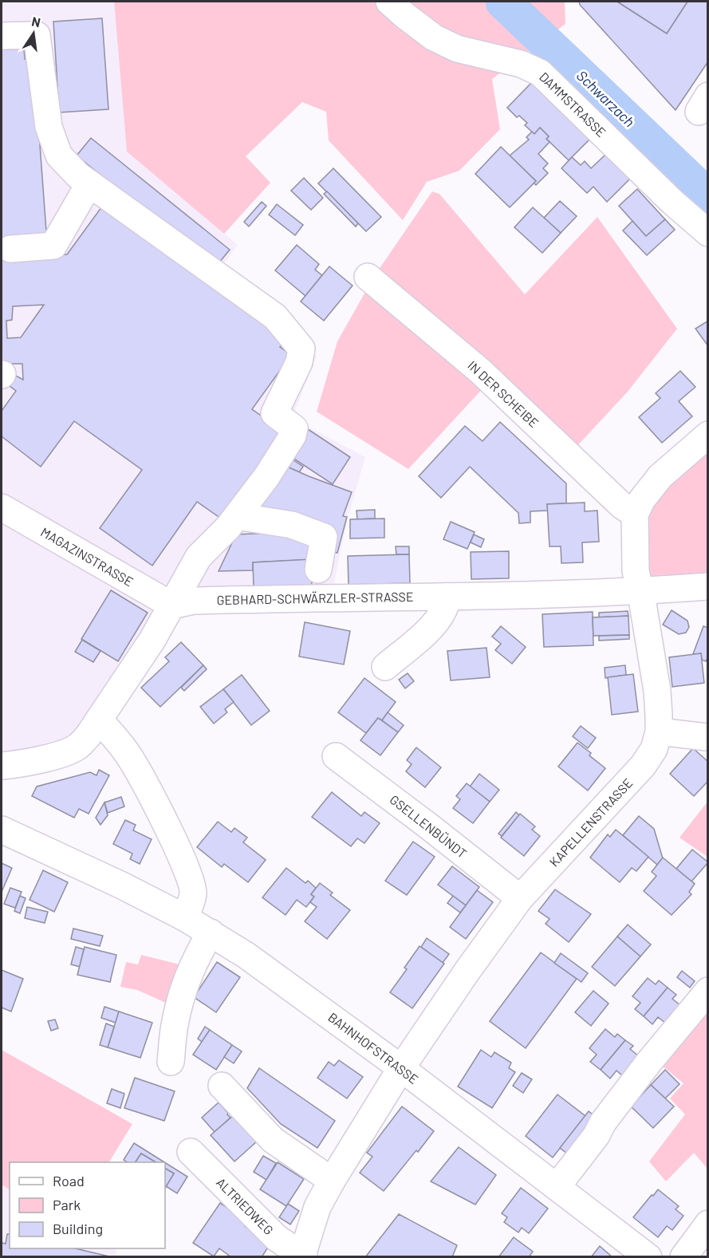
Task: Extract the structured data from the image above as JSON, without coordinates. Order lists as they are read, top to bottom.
{
  "streets": {
    "street": [
      "DAMMSTRASSE",
      "IN DER SCHEIBE",
      "MAGAZINSTRASSE",
      "GEBHARD-SCHWÄRZLER-STRASSE",
      "KAPELLENSTRASSE",
      "GSELLENBÜNDT",
      "BAHNHOFSTRASSE",
      "ALTRIEDWEG"
    ]
  },
  "crossings": [
    ["IN DER SCHEIBE", "KAPELLENSTRASSE"],
    ["MAGAZINSTRASSE", "GEBHARD-SCHWÄRZLER-STRASSE"],
    ["GEBHARD-SCHWÄRZLER-STRASSE", "KAPELLENSTRASSE"],
    ["KAPELLENSTRASSE", "GSELLENBÜNDT"],
    ["KAPELLENSTRASSE", "BAHNHOFSTRASSE"],
    ["KAPELLENSTRASSE", "ALTRIEDWEG"]
  ],
  "water": ["Schwarzach"],
  "legend": ["Road", "Park", "Building"],
  "north": "top"
}
